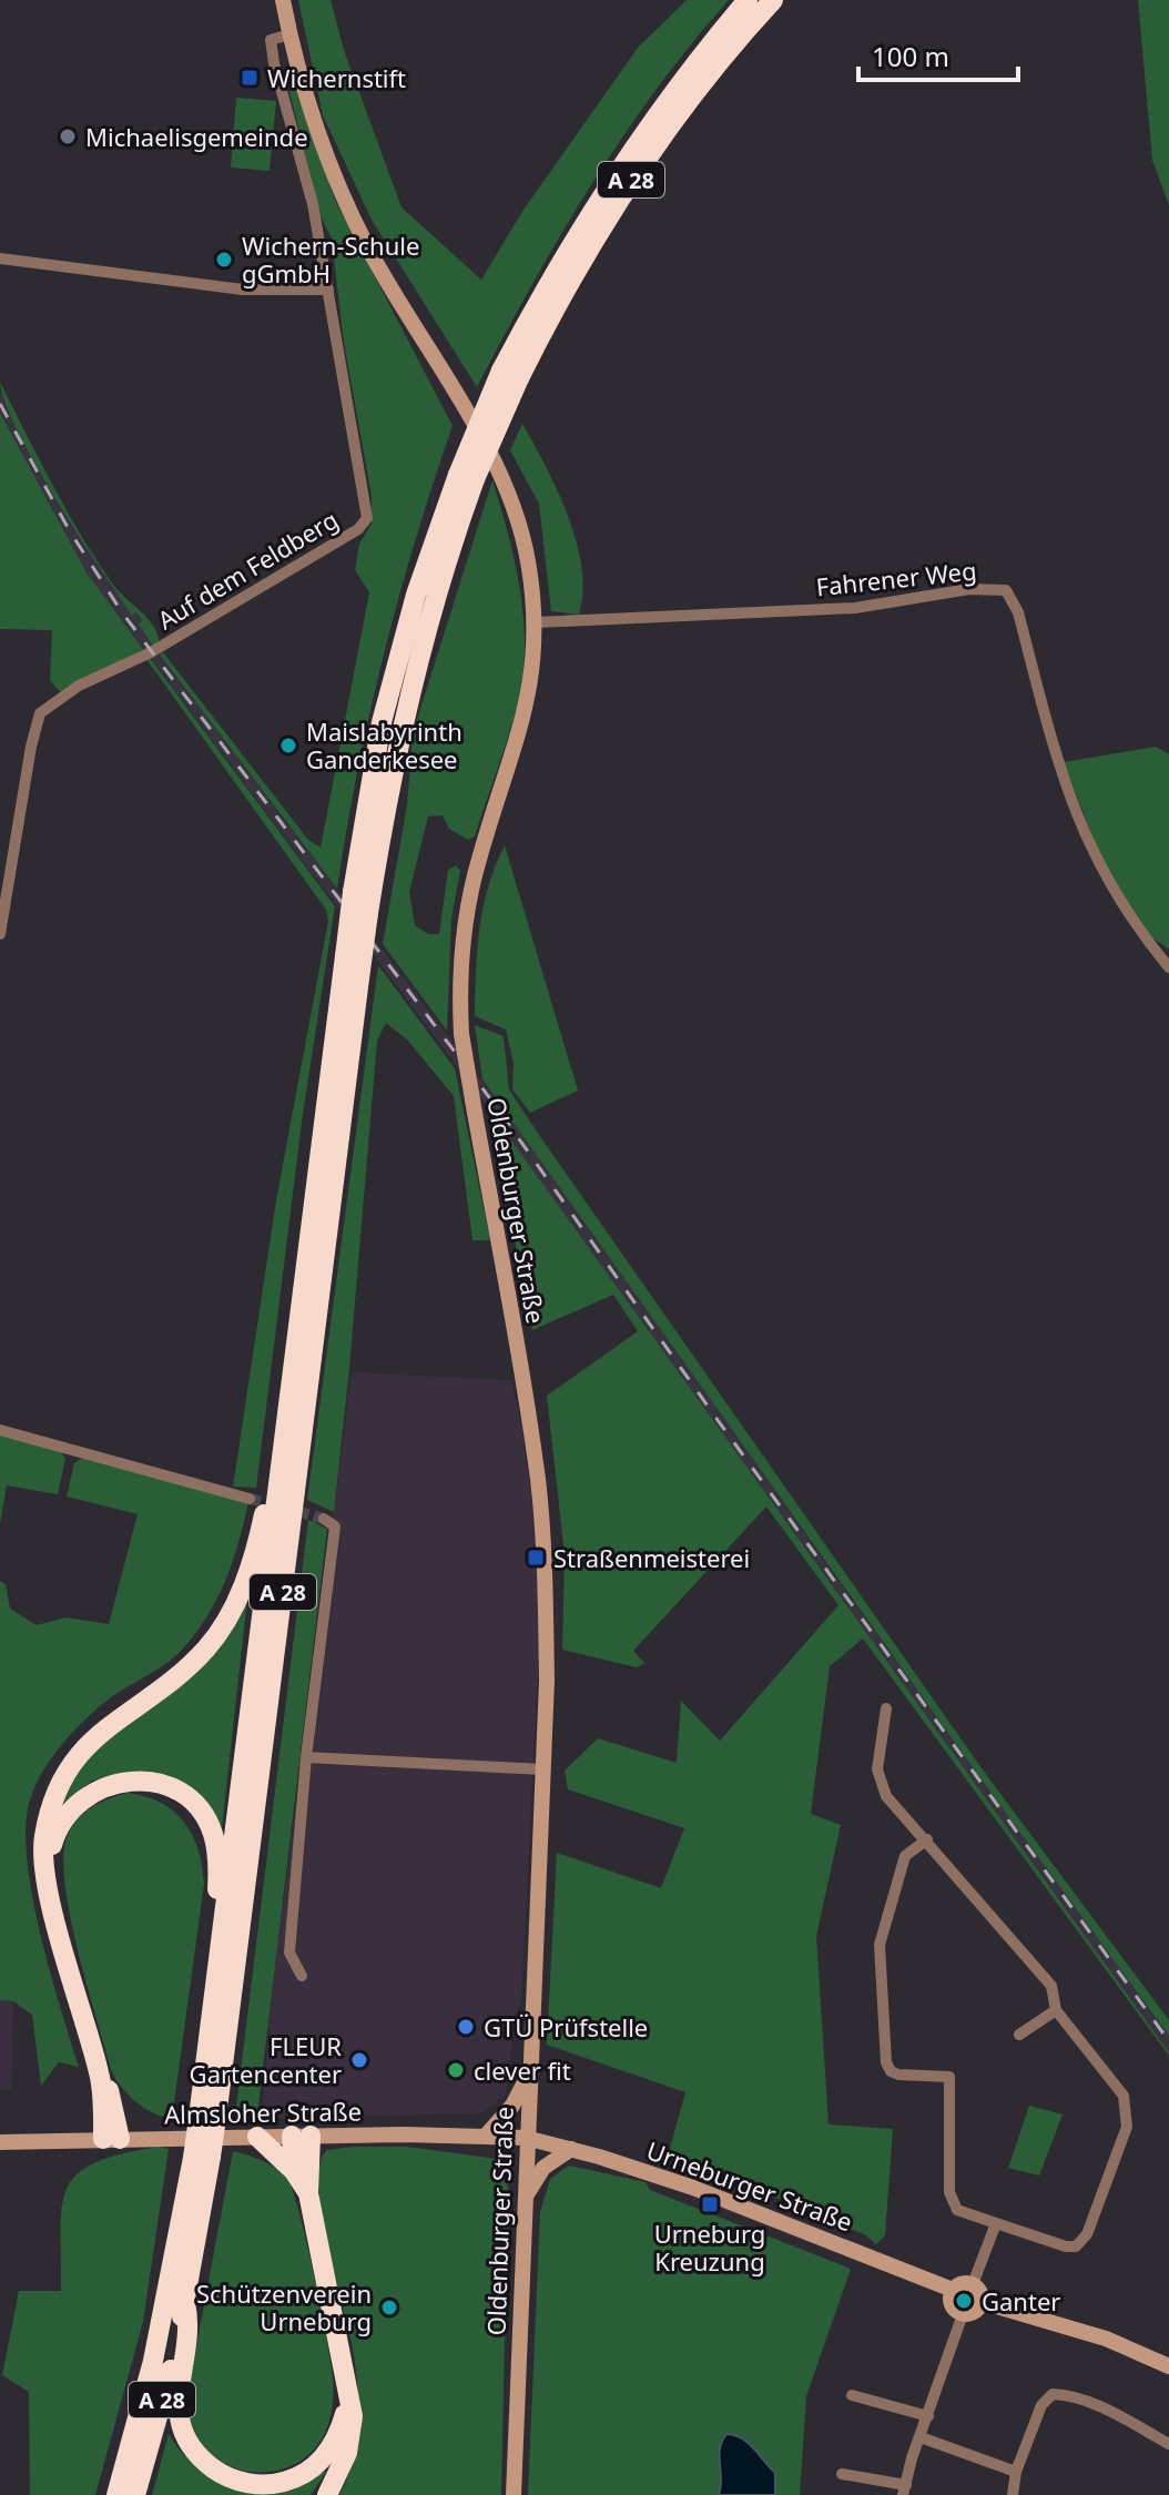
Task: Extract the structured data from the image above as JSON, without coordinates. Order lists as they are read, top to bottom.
{
  "streets": {
    "highway": ["A 28"],
    "main road": ["Oldenburger Straße", "Almsloher Straße", "Urneburger Straße"],
    "street": ["Auf dem Feldberg", "Fahrener Weg"]
  },
  "crossings": [
    ["Auf dem Feldberg", "Oldenburger Straße"],
    ["Fahrener Weg", "Oldenburger Straße"],
    ["Oldenburger Straße", "Almsloher Straße"],
    ["Oldenburger Straße", "Urneburger Straße"],
    ["Almsloher Straße", "Urneburger Straße"]
  ],
  "places": {
    "transit": ["Wichernstift", "Straßenmeisterei", "Urneburg Kreuzung"],
    "other": [
      "Michaelisgemeinde",
      "Wichern-Schule gGmbH",
      "Maislabyrinth Ganderkesee",
      "GTÜ Prüfstelle",
      "FLEUR Gartencenter",
      "clever fit",
      "Ganter",
      "Schützenverein Urneburg"
    ]
  },
  "scale_bar": "100 m"
}
